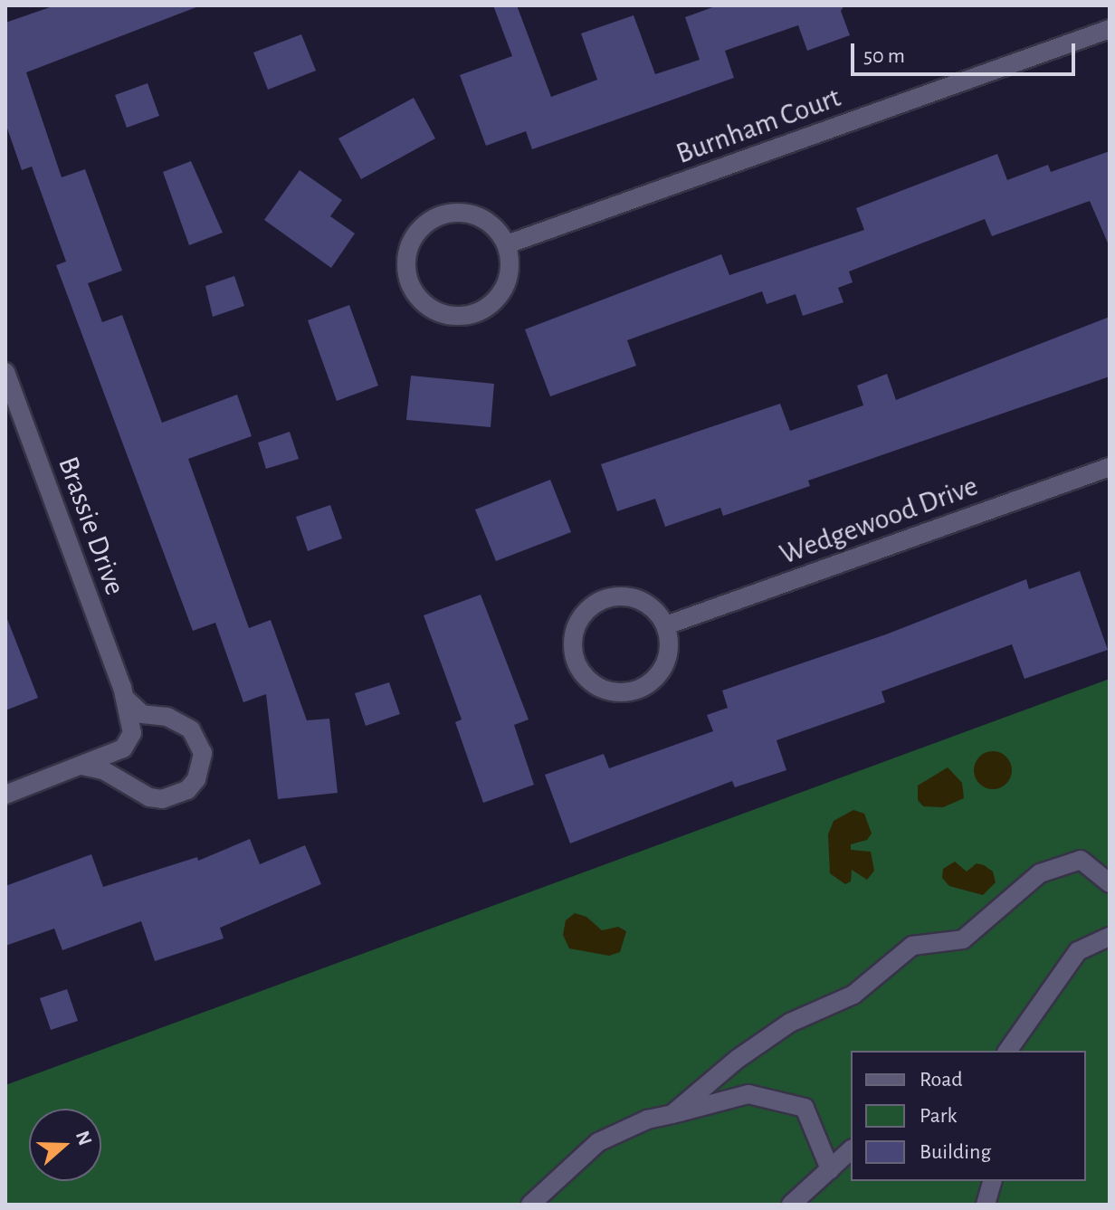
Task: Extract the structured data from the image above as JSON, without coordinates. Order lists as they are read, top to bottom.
{
  "streets": {
    "street": ["Burnham Court", "Wedgewood Drive", "Brassie Drive"]
  },
  "legend": ["Road", "Park", "Building"],
  "scale_bar": "50 m",
  "north": "right"
}
